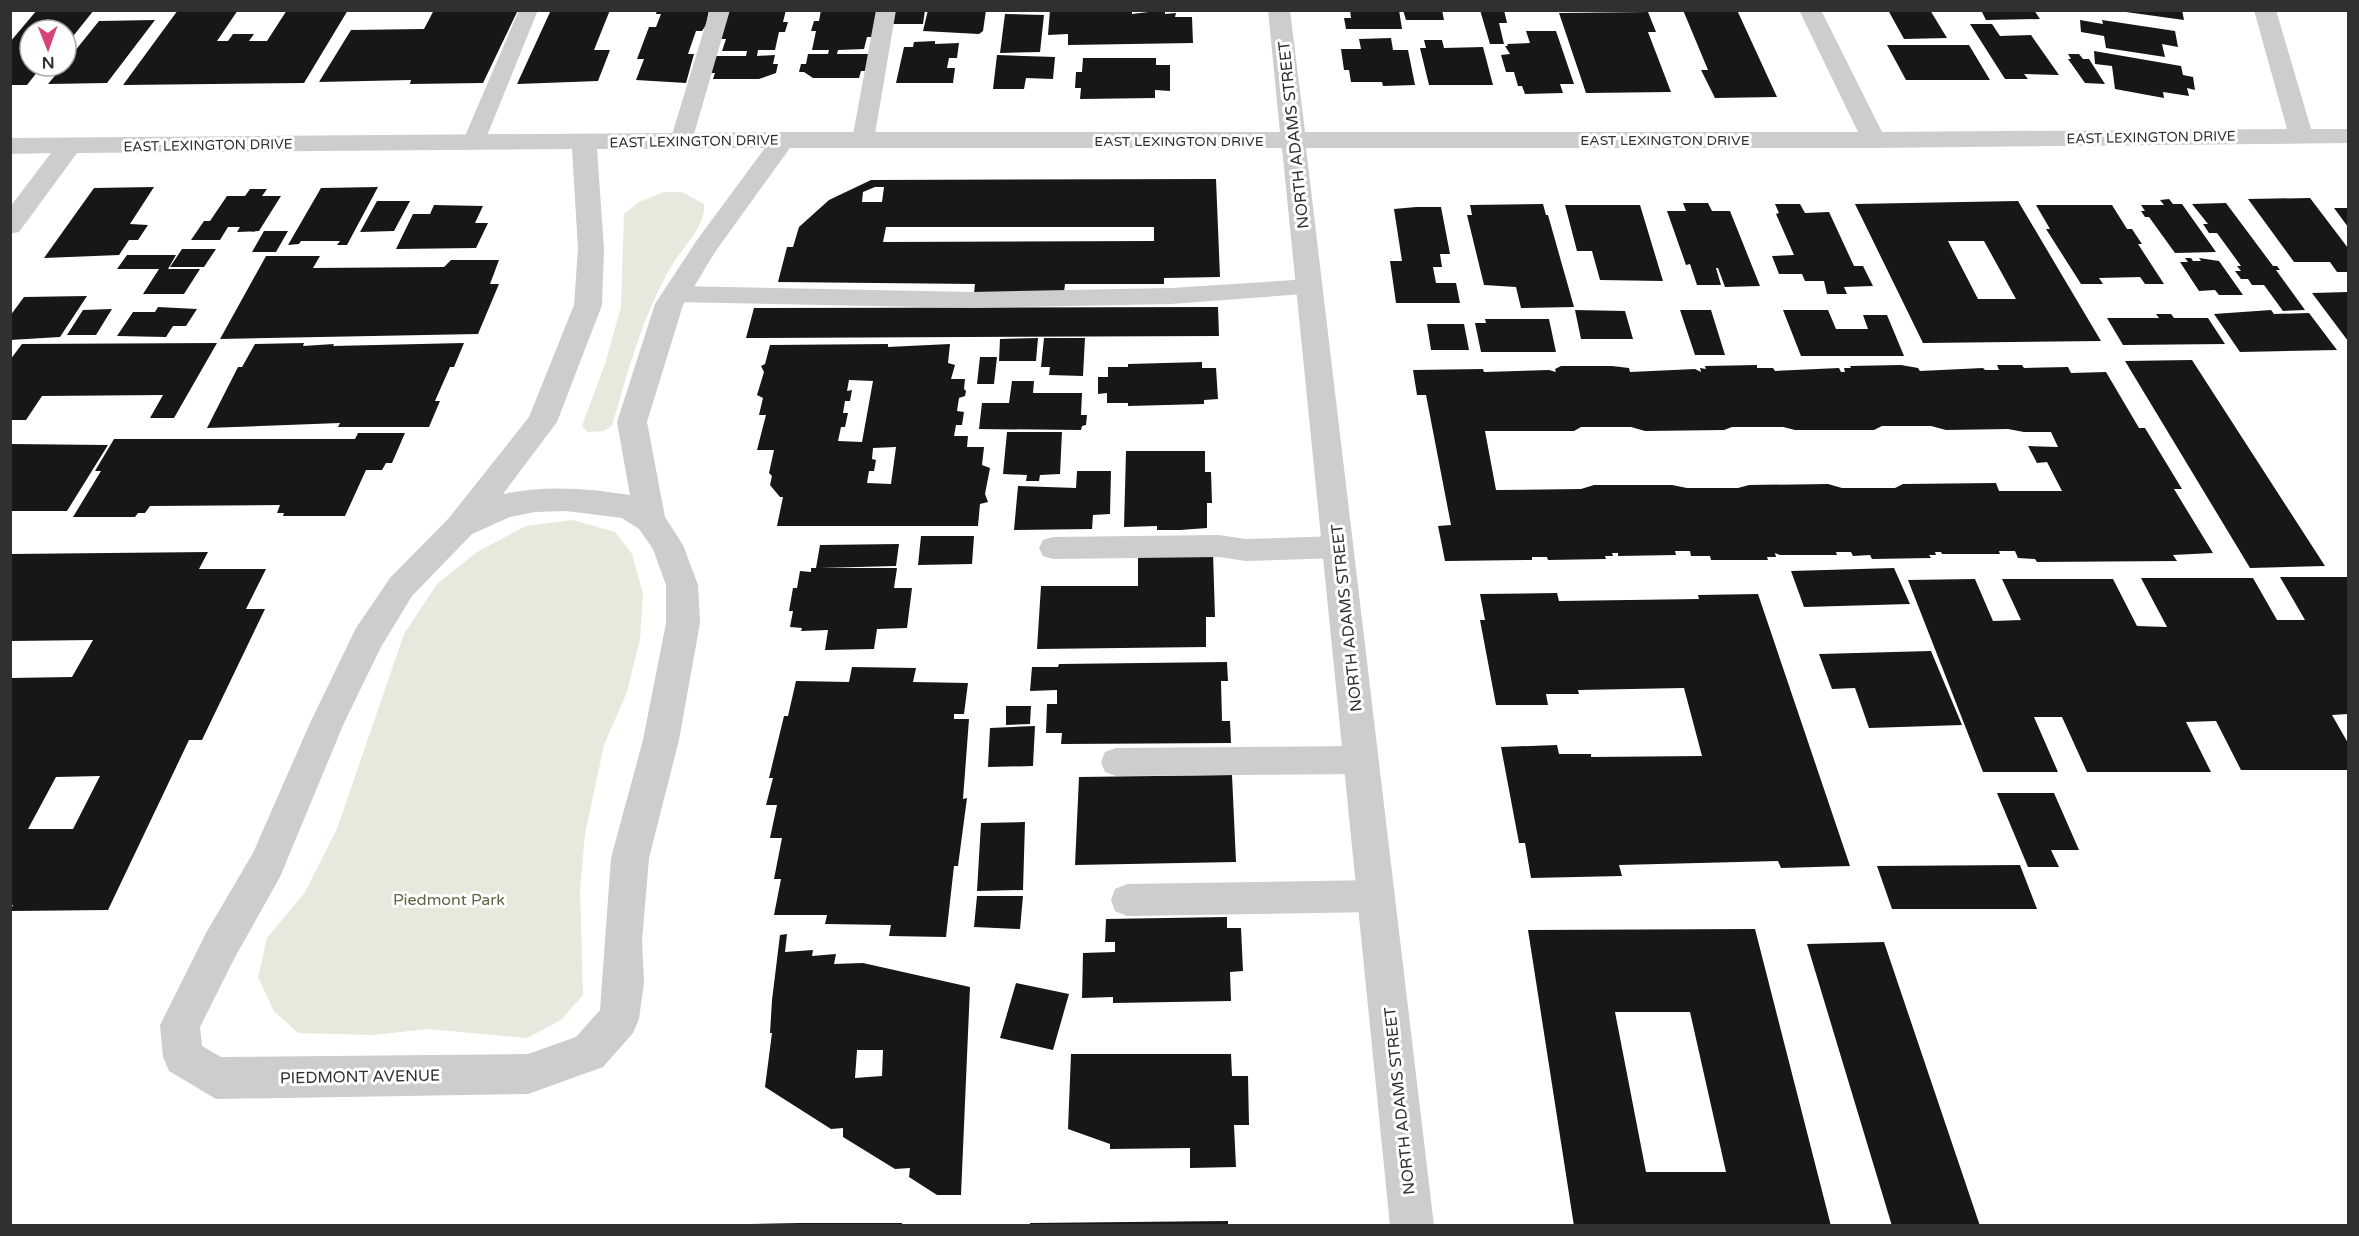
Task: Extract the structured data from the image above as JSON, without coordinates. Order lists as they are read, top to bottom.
{
  "streets": {
    "street": ["NORTH ADAMS STREET", "EAST LEXINGTON DRIVE", "PIEDMONT AVENUE"]
  },
  "crossings": [
    ["NORTH ADAMS STREET", "EAST LEXINGTON DRIVE"],
    ["EAST LEXINGTON DRIVE", "PIEDMONT AVENUE"]
  ],
  "parks": ["Piedmont Park"],
  "north": "bottom"
}
